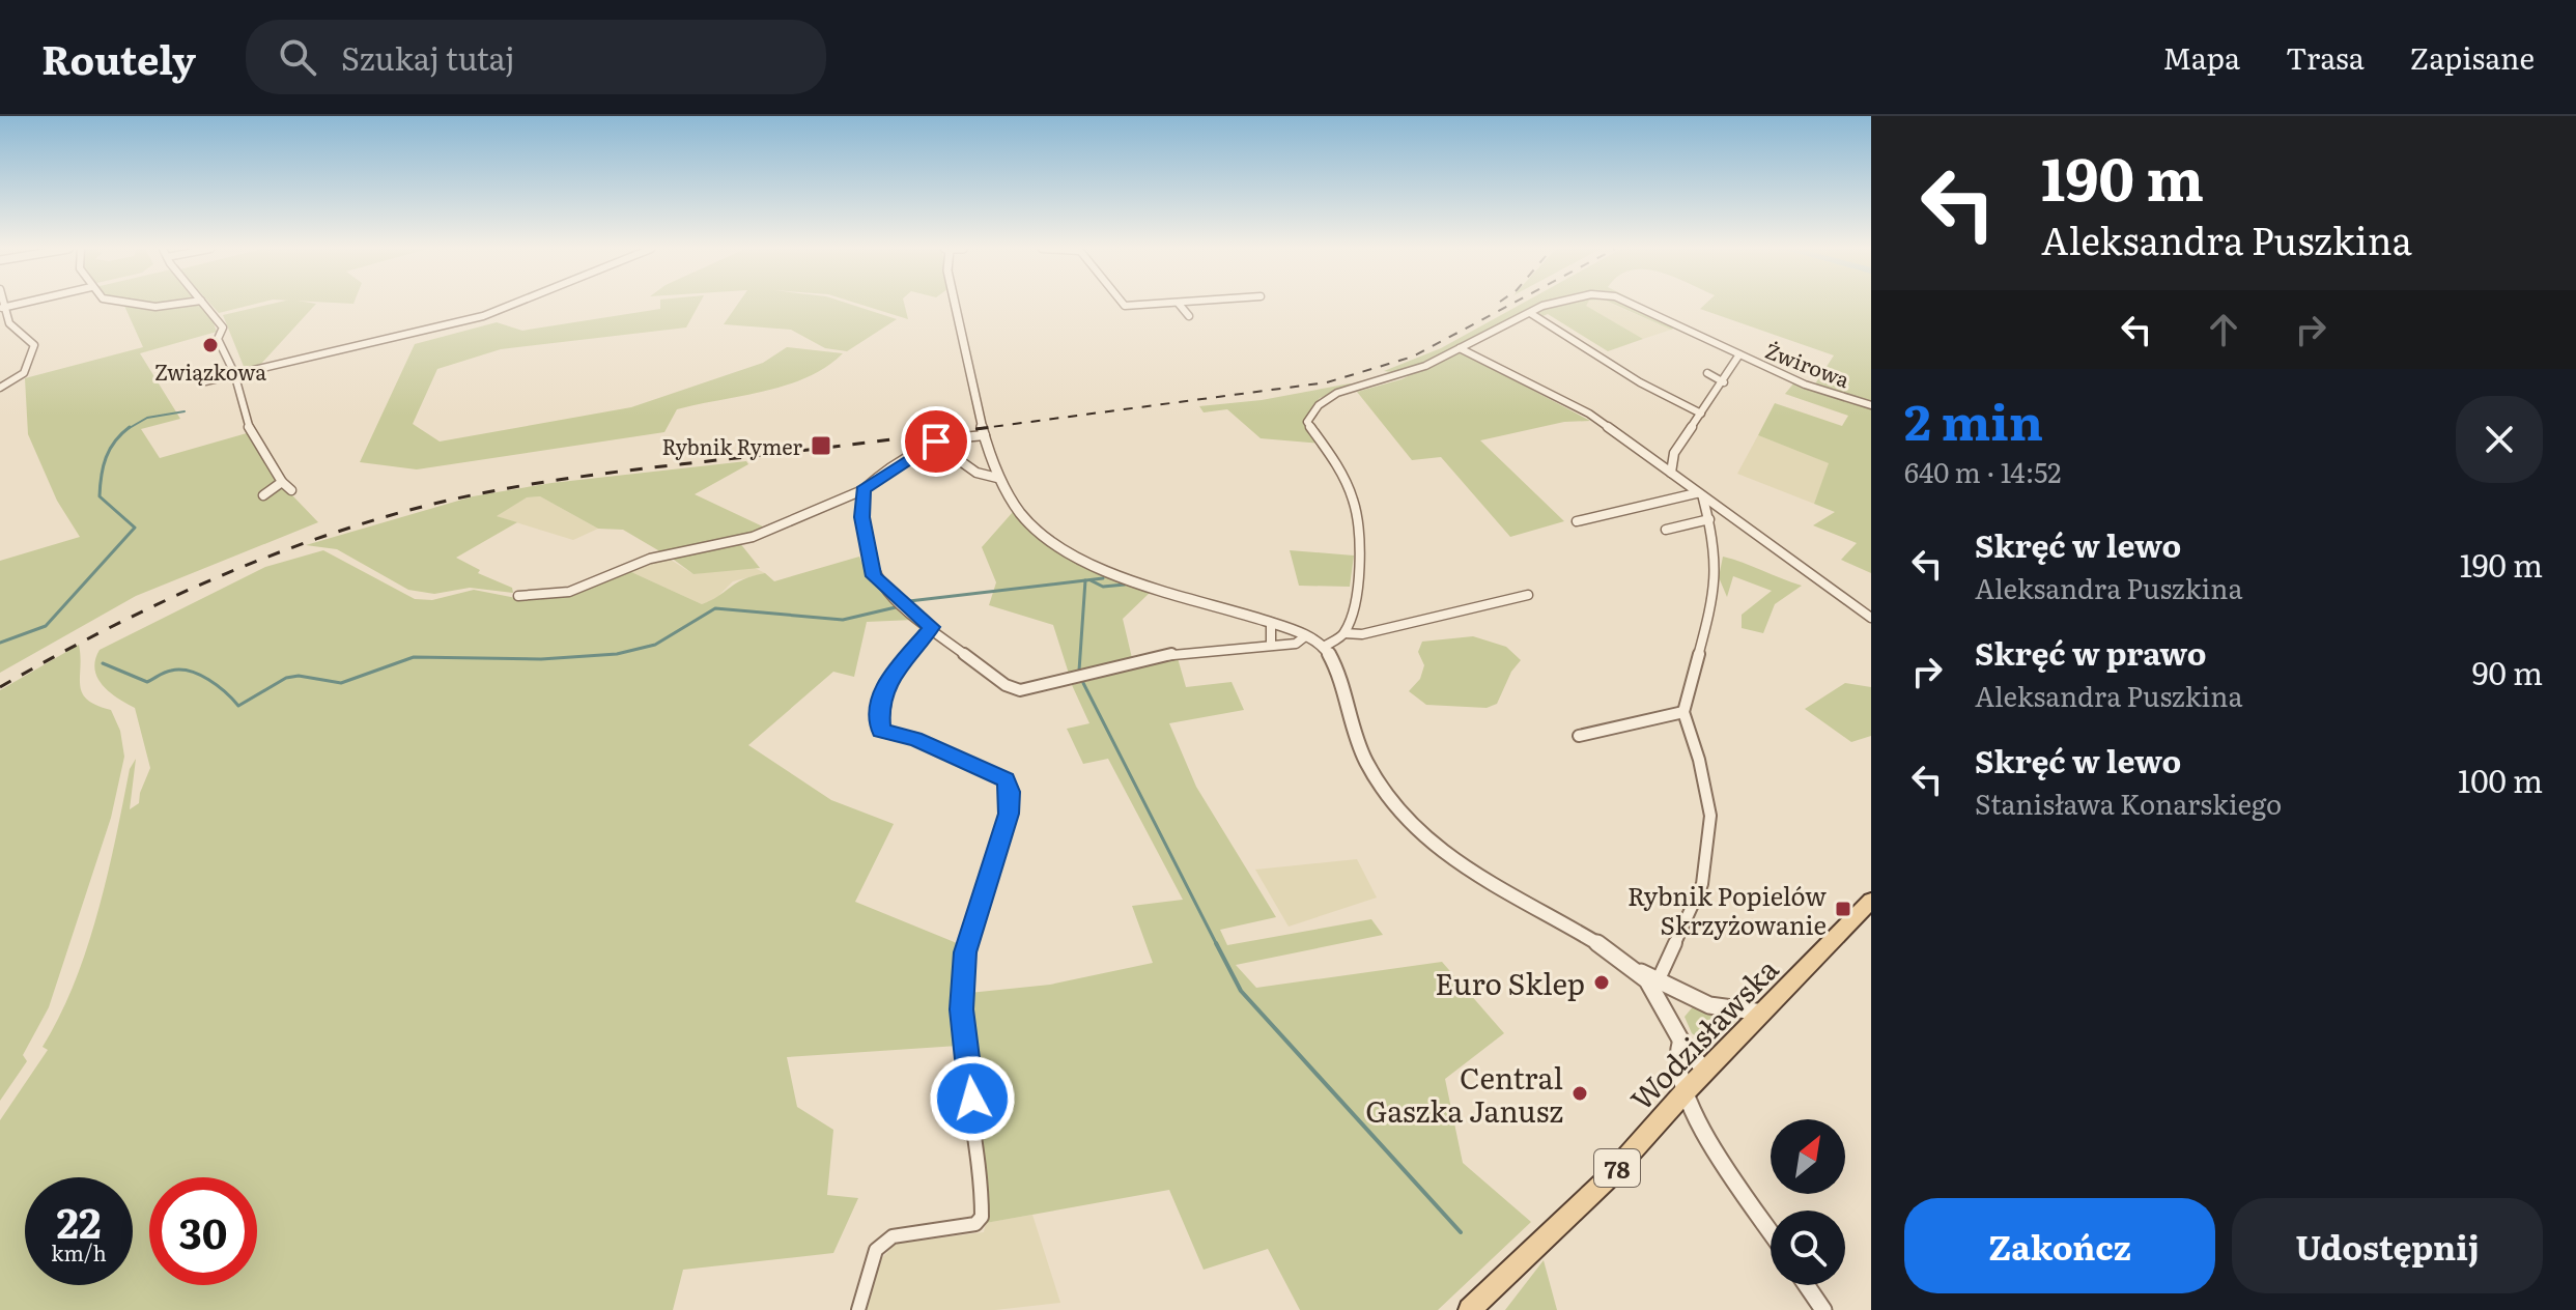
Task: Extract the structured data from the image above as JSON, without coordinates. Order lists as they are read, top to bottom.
{
  "streets": {
    "main road": ["Wodzisławska", "78"],
    "street": ["Żwirowa"]
  },
  "places": {
    "other": ["Związkowa", "Euro Sklep", "Central Gaszka Janusz"],
    "transit": ["Rybnik Rymer", "Rybnik Popielów Skrzyżowanie"]
  },
  "north": "top right",
  "page": {
    "header": "Routely",
    "search": "Szukaj tutaj",
    "nav": ["Mapa", "Trasa", "Zapisane"],
    "turn": ["190 m", "Aleksandra Puszkina"],
    "heading": ["2 min", "640 m · 14:52"],
    "list": [
      {
        "name": "Skręć w lewo",
        "note": "Aleksandra Puszkina",
        "value": "190 m"
      },
      {
        "name": "Skręć w prawo",
        "note": "Aleksandra Puszkina",
        "value": "90 m"
      },
      {
        "name": "Skręć w lewo",
        "note": "Stanisława Konarskiego",
        "value": "100 m"
      }
    ],
    "speed": "22 km/h",
    "limit": "30",
    "buttons": ["Zakończ", "Udostępnij"]
  }
}
